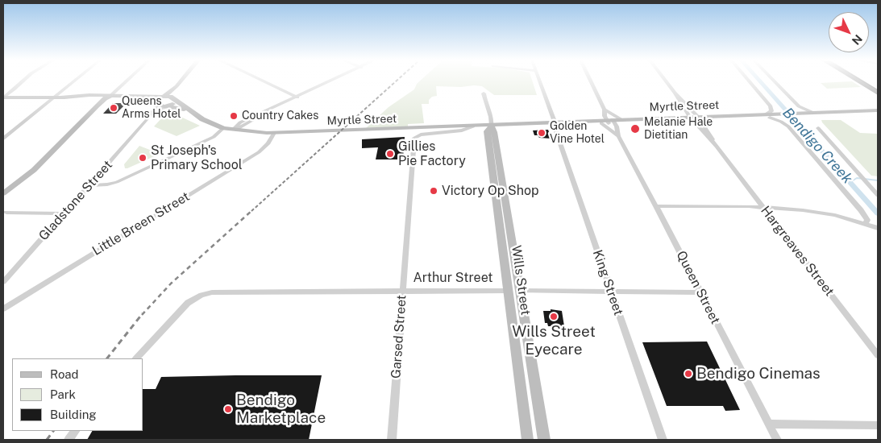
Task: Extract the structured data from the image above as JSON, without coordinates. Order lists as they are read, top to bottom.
{
  "streets": {
    "main road": ["Myrtle Street", "Arthur Street", "Wills Street"],
    "street": [
      "Gladstone Street",
      "Little Breen Street",
      "Hargreaves Street",
      "King Street",
      "Queen Street",
      "Garsed Street"
    ]
  },
  "crossings": [
    ["Myrtle Street", "Gladstone Street"],
    ["Myrtle Street", "Little Breen Street"],
    ["Myrtle Street", "Hargreaves Street"],
    ["Myrtle Street", "Wills Street"],
    ["Myrtle Street", "King Street"],
    ["Myrtle Street", "Queen Street"],
    ["Myrtle Street", "Garsed Street"],
    ["Arthur Street", "Wills Street"],
    ["Arthur Street", "King Street"],
    ["Arthur Street", "Queen Street"],
    ["Arthur Street", "Garsed Street"]
  ],
  "water": ["Bendigo Creek"],
  "places": [
    "Queens Arms Hotel",
    "Country Cakes",
    "Melanie Hale Dietitian",
    "Golden Vine Hotel",
    "Gillies Pie Factory",
    "St Joseph's Primary School",
    "Victory Op Shop",
    "Wills Street Eyecare",
    "Bendigo Cinemas",
    "Bendigo Marketplace"
  ],
  "legend": ["Road", "Park", "Building"],
  "north": "bottom right"
}
